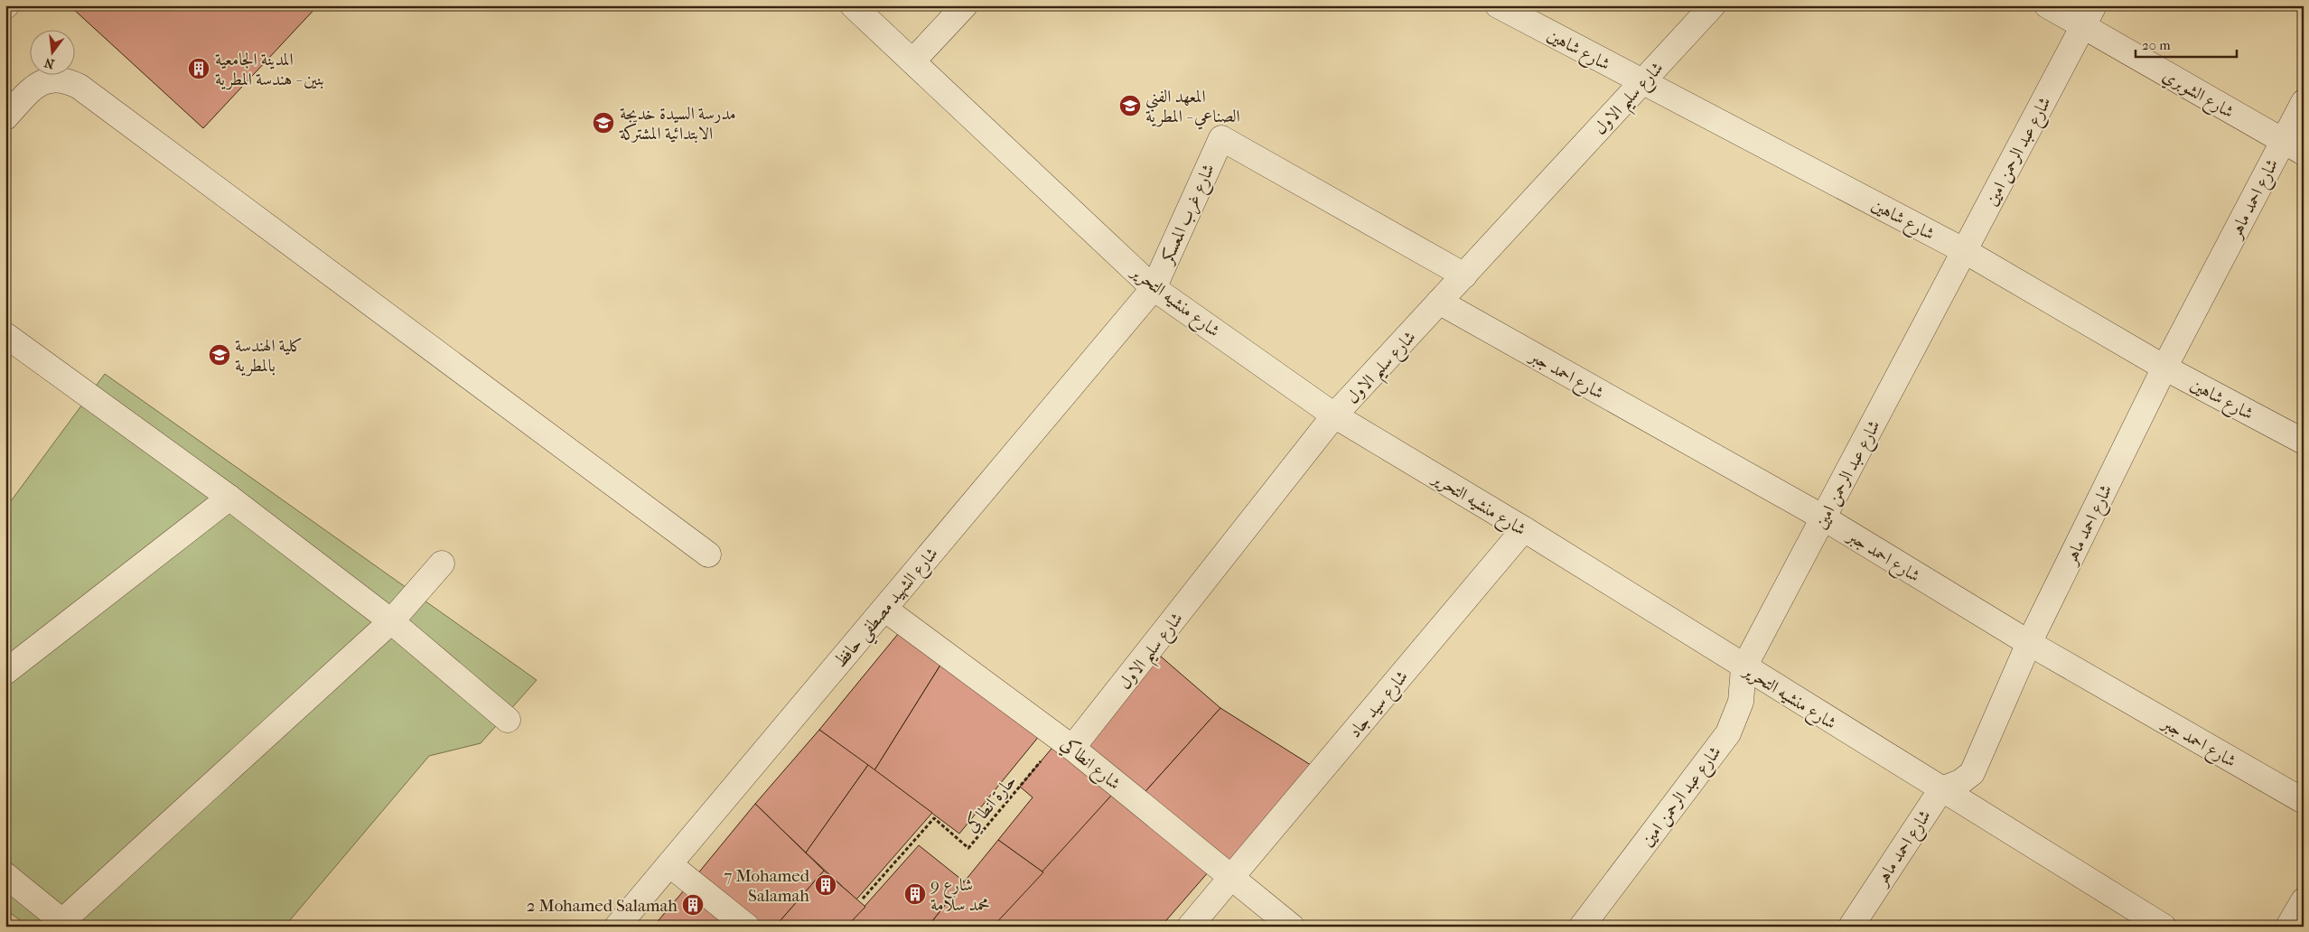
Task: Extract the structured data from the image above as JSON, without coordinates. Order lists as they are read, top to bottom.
{
  "streets": {
    "street": [
      "شارع شاهين",
      "شارع الشوبري",
      "شارع سليم الاول",
      "شارع عبد الرحمن امين",
      "شارع احمد ماهر",
      "شارع غرب المعسكر",
      "شارع منشيه التحرير",
      "شارع احمد جبر",
      "شارع الشهيد مصطفي حافظ",
      "شارع سيد جاد",
      "شارع انطاكي"
    ],
    "path": ["حارة انطاكي"]
  },
  "crossings": [
    ["شارع شاهين", "شارع سليم الاول"],
    ["شارع شاهين", "شارع عبد الرحمن امين"],
    ["شارع شاهين", "شارع احمد ماهر"],
    ["شارع الشوبري", "شارع عبد الرحمن امين"],
    ["شارع الشوبري", "شارع احمد ماهر"],
    ["شارع سليم الاول", "شارع غرب المعسكر"],
    ["شارع سليم الاول", "شارع منشيه التحرير"],
    ["شارع سليم الاول", "شارع احمد جبر"],
    ["شارع سليم الاول", "شارع انطاكي"],
    ["شارع سليم الاول", "حارة انطاكي"],
    ["شارع عبد الرحمن امين", "شارع منشيه التحرير"],
    ["شارع عبد الرحمن امين", "شارع احمد جبر"],
    ["شارع احمد ماهر", "شارع منشيه التحرير"],
    ["شارع احمد ماهر", "شارع احمد جبر"],
    ["شارع غرب المعسكر", "شارع منشيه التحرير"],
    ["شارع غرب المعسكر", "شارع الشهيد مصطفي حافظ"],
    ["شارع منشيه التحرير", "شارع الشهيد مصطفي حافظ"],
    ["شارع منشيه التحرير", "شارع سيد جاد"],
    ["شارع الشهيد مصطفي حافظ", "شارع انطاكي"],
    ["شارع سيد جاد", "شارع انطاكي"],
    ["شارع انطاكي", "حارة انطاكي"]
  ],
  "places": {
    "building": [
      "المدينة الجامعية بنين - هندسة المطرية",
      "7 Mohamed Salamah",
      "9 شارع محمد سلامة",
      "2 Mohamed Salamah"
    ],
    "school or university": ["المعهد الفني الصناعي - المطرية", "مدرسة السيدة خديجة الابتدائية المشتركة", "كلية الهندسة بالمطرية"]
  },
  "scale_bar": "20 m",
  "north": "bottom"
}
